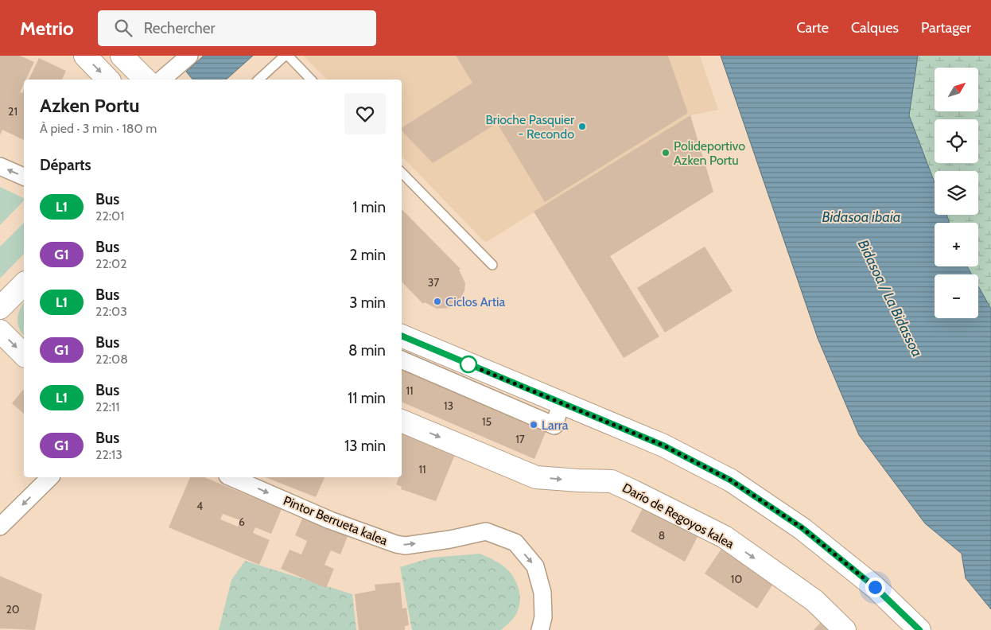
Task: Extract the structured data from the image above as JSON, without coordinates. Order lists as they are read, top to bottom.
{
  "streets": {
    "main road": ["Darío de Regoyos kalea"],
    "street": ["Pintor Berrueta kalea"]
  },
  "one_way": ["Pintor Berrueta kalea"],
  "water": ["Bidasoa ibaia", "Bidasoa / La Bidassoa"],
  "places": [
    "Brioche Pasquier - Recondo",
    "Polideportivo Azken Portu",
    "Ciclos Artia",
    "Larra"
  ],
  "lines": ["bus line L1"],
  "house_numbers": [
    "21",
    "37",
    "11",
    "13",
    "15",
    "17",
    "11",
    "4",
    "6",
    "8",
    "10",
    "20"
  ],
  "north": "top right",
  "page": {
    "header": "Metrio",
    "search": "Rechercher",
    "nav": ["Carte", "Calques", "Partager"],
    "map_buttons": ["+", "−"],
    "heading": [
      ["Azken Portu", "À pied · 3 min · 180 m"],
      "Départs"
    ],
    "list": [
      {
        "mark": "L1",
        "name": "Bus",
        "note": "22:01",
        "value": "1 min"
      },
      {
        "mark": "G1",
        "name": "Bus",
        "note": "22:02",
        "value": "2 min"
      },
      {
        "mark": "L1",
        "name": "Bus",
        "note": "22:03",
        "value": "3 min"
      },
      {
        "mark": "G1",
        "name": "Bus",
        "note": "22:08",
        "value": "8 min"
      },
      {
        "mark": "L1",
        "name": "Bus",
        "note": "22:11",
        "value": "11 min"
      },
      {
        "mark": "G1",
        "name": "Bus",
        "note": "22:13",
        "value": "13 min"
      }
    ]
  }
}
